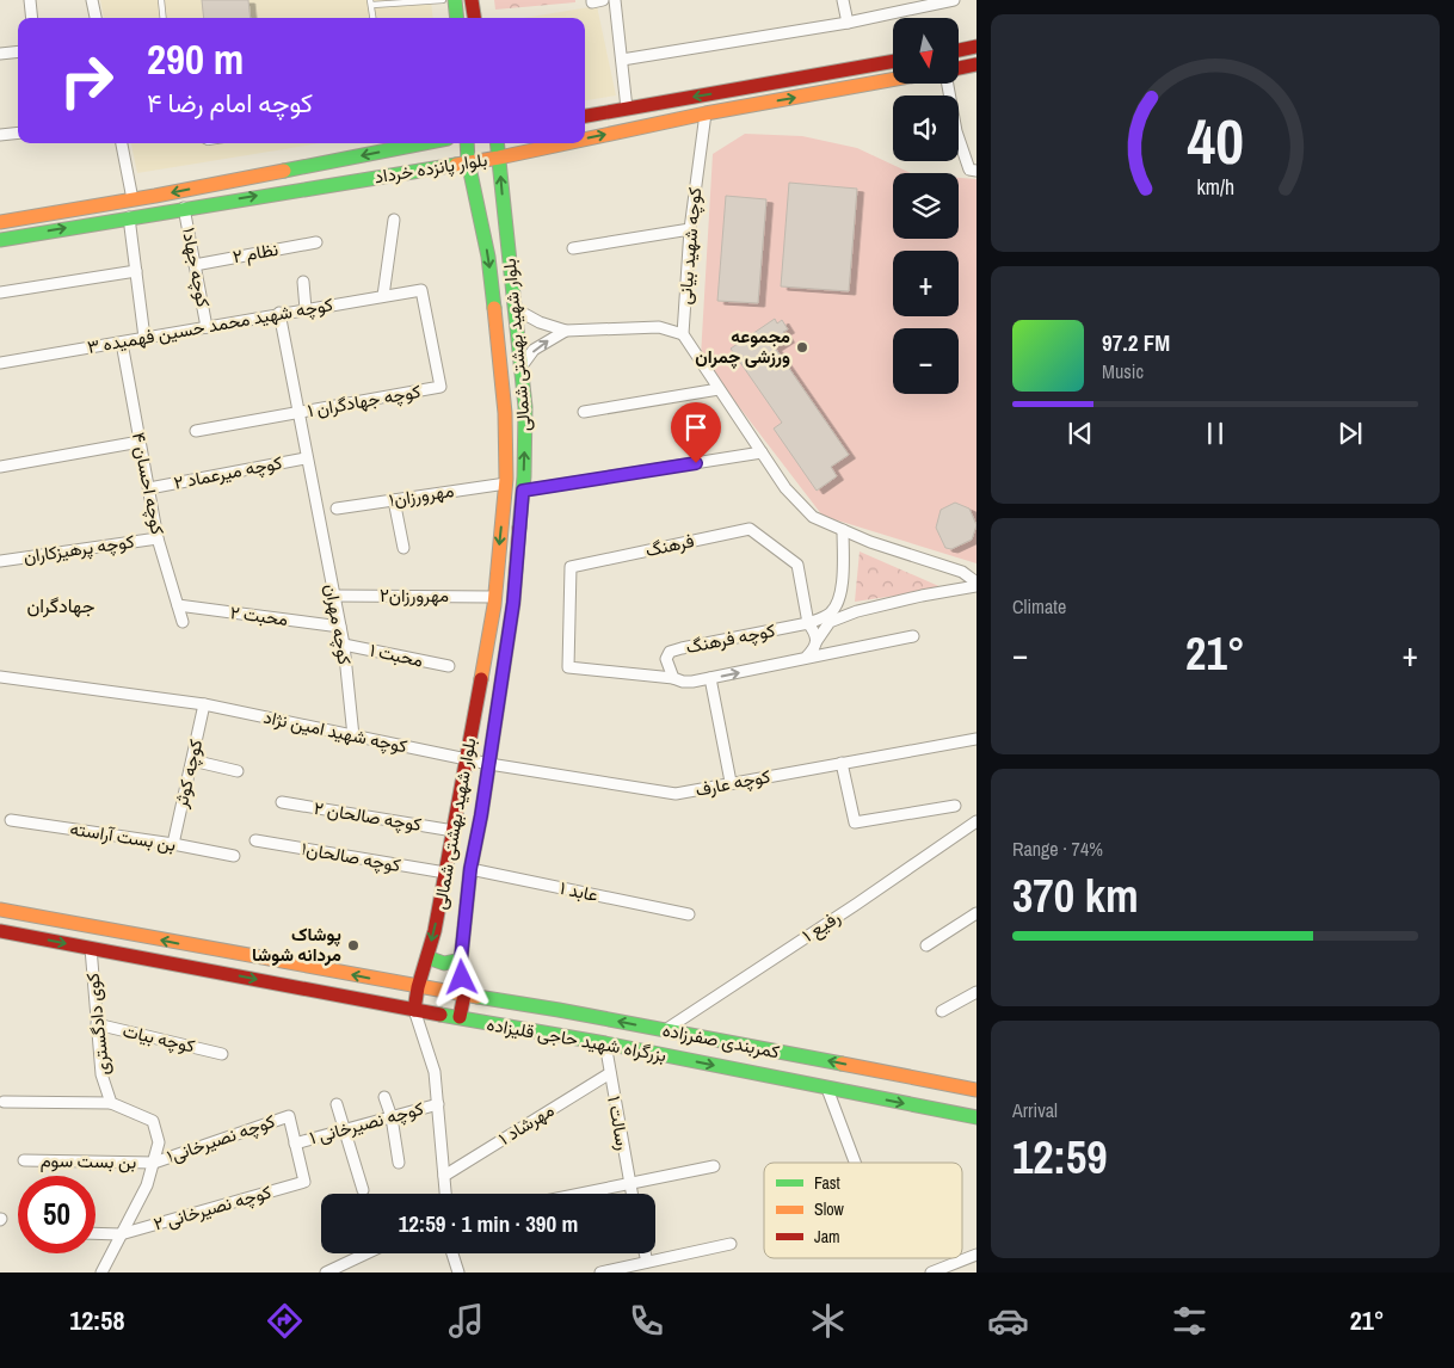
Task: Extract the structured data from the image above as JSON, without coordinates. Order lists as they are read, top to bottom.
{
  "streets": {
    "main road": [
      "بلوار پانزده خرداد",
      "بلوار شهید بهشتی شمالی",
      "بزرگراه شهید حاجی قلیزاده",
      "کمربندی صفرزاده"
    ],
    "street": [
      "کوچه شهید بیانی",
      "نظام ۲",
      "کوچه جهاد۱",
      "کوچه شهید محمد حسین فهمیده ۳",
      "کوچه جهادگران ۱",
      "کوچه میرعماد ۲",
      "کوچه احسان ۴",
      "مهرورزان۱",
      "فرهنگ",
      "کوچه پرهیزکاران",
      "مهرورزان۲",
      "محبت ۲",
      "کوچه مهران",
      "کوچه فرهنگ",
      "محبت ۱",
      "کوچه شهید امین نژاد",
      "کوچه کوثر",
      "کوچه عارف",
      "کوچه صالحان ۲",
      "بن بست آراسته",
      "کوچه صالحان۱",
      "عابد ۱",
      "رفیع ۱",
      "کوی دادگستری",
      "کوچه بیات",
      "کوچه نصیرخانی ۱",
      "رسالت ۱",
      "مهرشاد ۱",
      "کوچه نصیرخانی۱",
      "بن بست سوم",
      "کوچه نصیرخانی ۲"
    ]
  },
  "crossings": [
    ["بلوار پانزده خرداد", "کوچه شهید بیانی"],
    ["بلوار پانزده خرداد", "کوچه جهاد۱"],
    ["بلوار پانزده خرداد", "بلوار شهید بهشتی شمالی"],
    ["نظام ۲", "کوچه جهاد۱"],
    ["کوچه جهاد۱", "کوچه شهید محمد حسین فهمیده ۳"],
    ["کوچه شهید محمد حسین فهمیده ۳", "کوچه جهادگران ۱"],
    ["کوچه شهید محمد حسین فهمیده ۳", "کوچه احسان ۴"],
    ["کوچه شهید محمد حسین فهمیده ۳", "کوچه مهران"],
    ["بلوار شهید بهشتی شمالی", "مهرورزان۱"],
    ["بلوار شهید بهشتی شمالی", "مهرورزان۲"],
    ["بلوار شهید بهشتی شمالی", "کوچه شهید امین نژاد"],
    ["بلوار شهید بهشتی شمالی", "کوچه عارف"],
    ["بلوار شهید بهشتی شمالی", "کوچه صالحان ۲"],
    ["بلوار شهید بهشتی شمالی", "کوچه صالحان۱"],
    ["بلوار شهید بهشتی شمالی", "عابد ۱"],
    ["بلوار شهید بهشتی شمالی", "بزرگراه شهید حاجی قلیزاده"],
    ["بلوار شهید بهشتی شمالی", "کمربندی صفرزاده"],
    ["کوچه جهادگران ۱", "کوچه مهران"],
    ["کوچه میرعماد ۲", "کوچه احسان ۴"],
    ["کوچه میرعماد ۲", "کوچه مهران"],
    ["کوچه احسان ۴", "کوچه پرهیزکاران"],
    ["کوچه احسان ۴", "محبت ۲"],
    ["فرهنگ", "کوچه فرهنگ"],
    ["مهرورزان۲", "کوچه مهران"],
    ["محبت ۲", "کوچه مهران"],
    ["کوچه مهران", "محبت ۱"],
    ["کوچه مهران", "کوچه شهید امین نژاد"],
    ["کوچه شهید امین نژاد", "کوچه کوثر"],
    ["کوچه شهید امین نژاد", "کوچه عارف"],
    ["کوچه کوثر", "بن بست آراسته"],
    ["رفیع ۱", "کمربندی صفرزاده"],
    ["کوی دادگستری", "کوچه بیات"],
    ["کوی دادگستری", "بزرگراه شهید حاجی قلیزاده"],
    ["بزرگراه شهید حاجی قلیزاده", "رسالت ۱"],
    ["کوچه نصیرخانی ۱", "کوچه نصیرخانی۱"],
    ["کوچه نصیرخانی ۱", "کوچه نصیرخانی ۲"],
    ["رسالت ۱", "مهرشاد ۱"],
    ["کوچه نصیرخانی۱", "بن بست سوم"],
    ["کوچه نصیرخانی۱", "کوچه نصیرخانی ۲"]
  ],
  "one_way": ["کمربندی صفرزاده"],
  "districts": ["جهادگران"],
  "places": ["مجموعه ورزشی چمران", "پوشاک مردانه شوشا"],
  "legend": ["Fast", "Slow", "Jam"],
  "north": "bottom",
  "page": {
    "map_buttons": ["+", "−"],
    "turn": ["290 m", "کوچه امام رضا ۴"],
    "song": ["97.2 FM", "Music"],
    "tile": [
      "Climate",
      ["Range · 74%", "370 km"],
      ["Arrival", "12:59"]
    ],
    "heat": ["−", "21°", "+"],
    "limit": "50",
    "trip": "12:59 · 1 min · 390 m",
    "tabs": ["12:58", "21°"],
    "gauge": ["40", "km/h"]
  }
}
